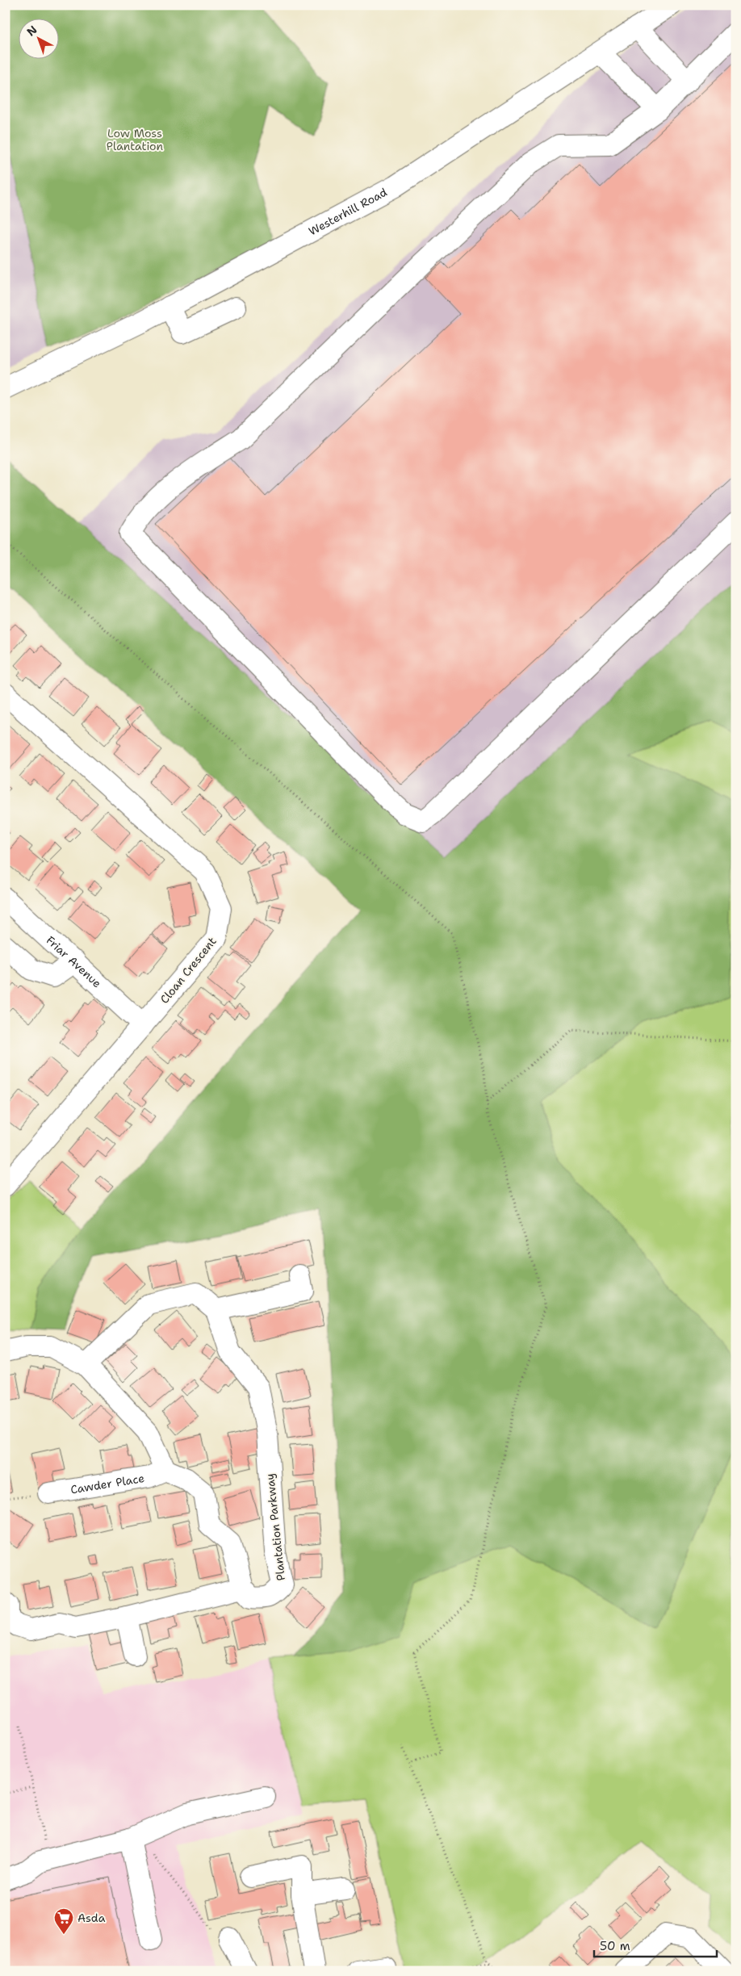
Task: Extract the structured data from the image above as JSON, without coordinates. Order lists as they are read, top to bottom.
{
  "streets": {
    "street": [
      "Westerhill Road",
      "Friar Avenue",
      "Cloan Crescent",
      "Cawder Place",
      "Plantation Parkway"
    ]
  },
  "crossings": [
    ["Friar Avenue", "Cloan Crescent"]
  ],
  "parks": ["Low Moss Plantation"],
  "places": {
    "supermarket": ["Asda"]
  },
  "scale_bar": "50 m",
  "north": "top left"
}
